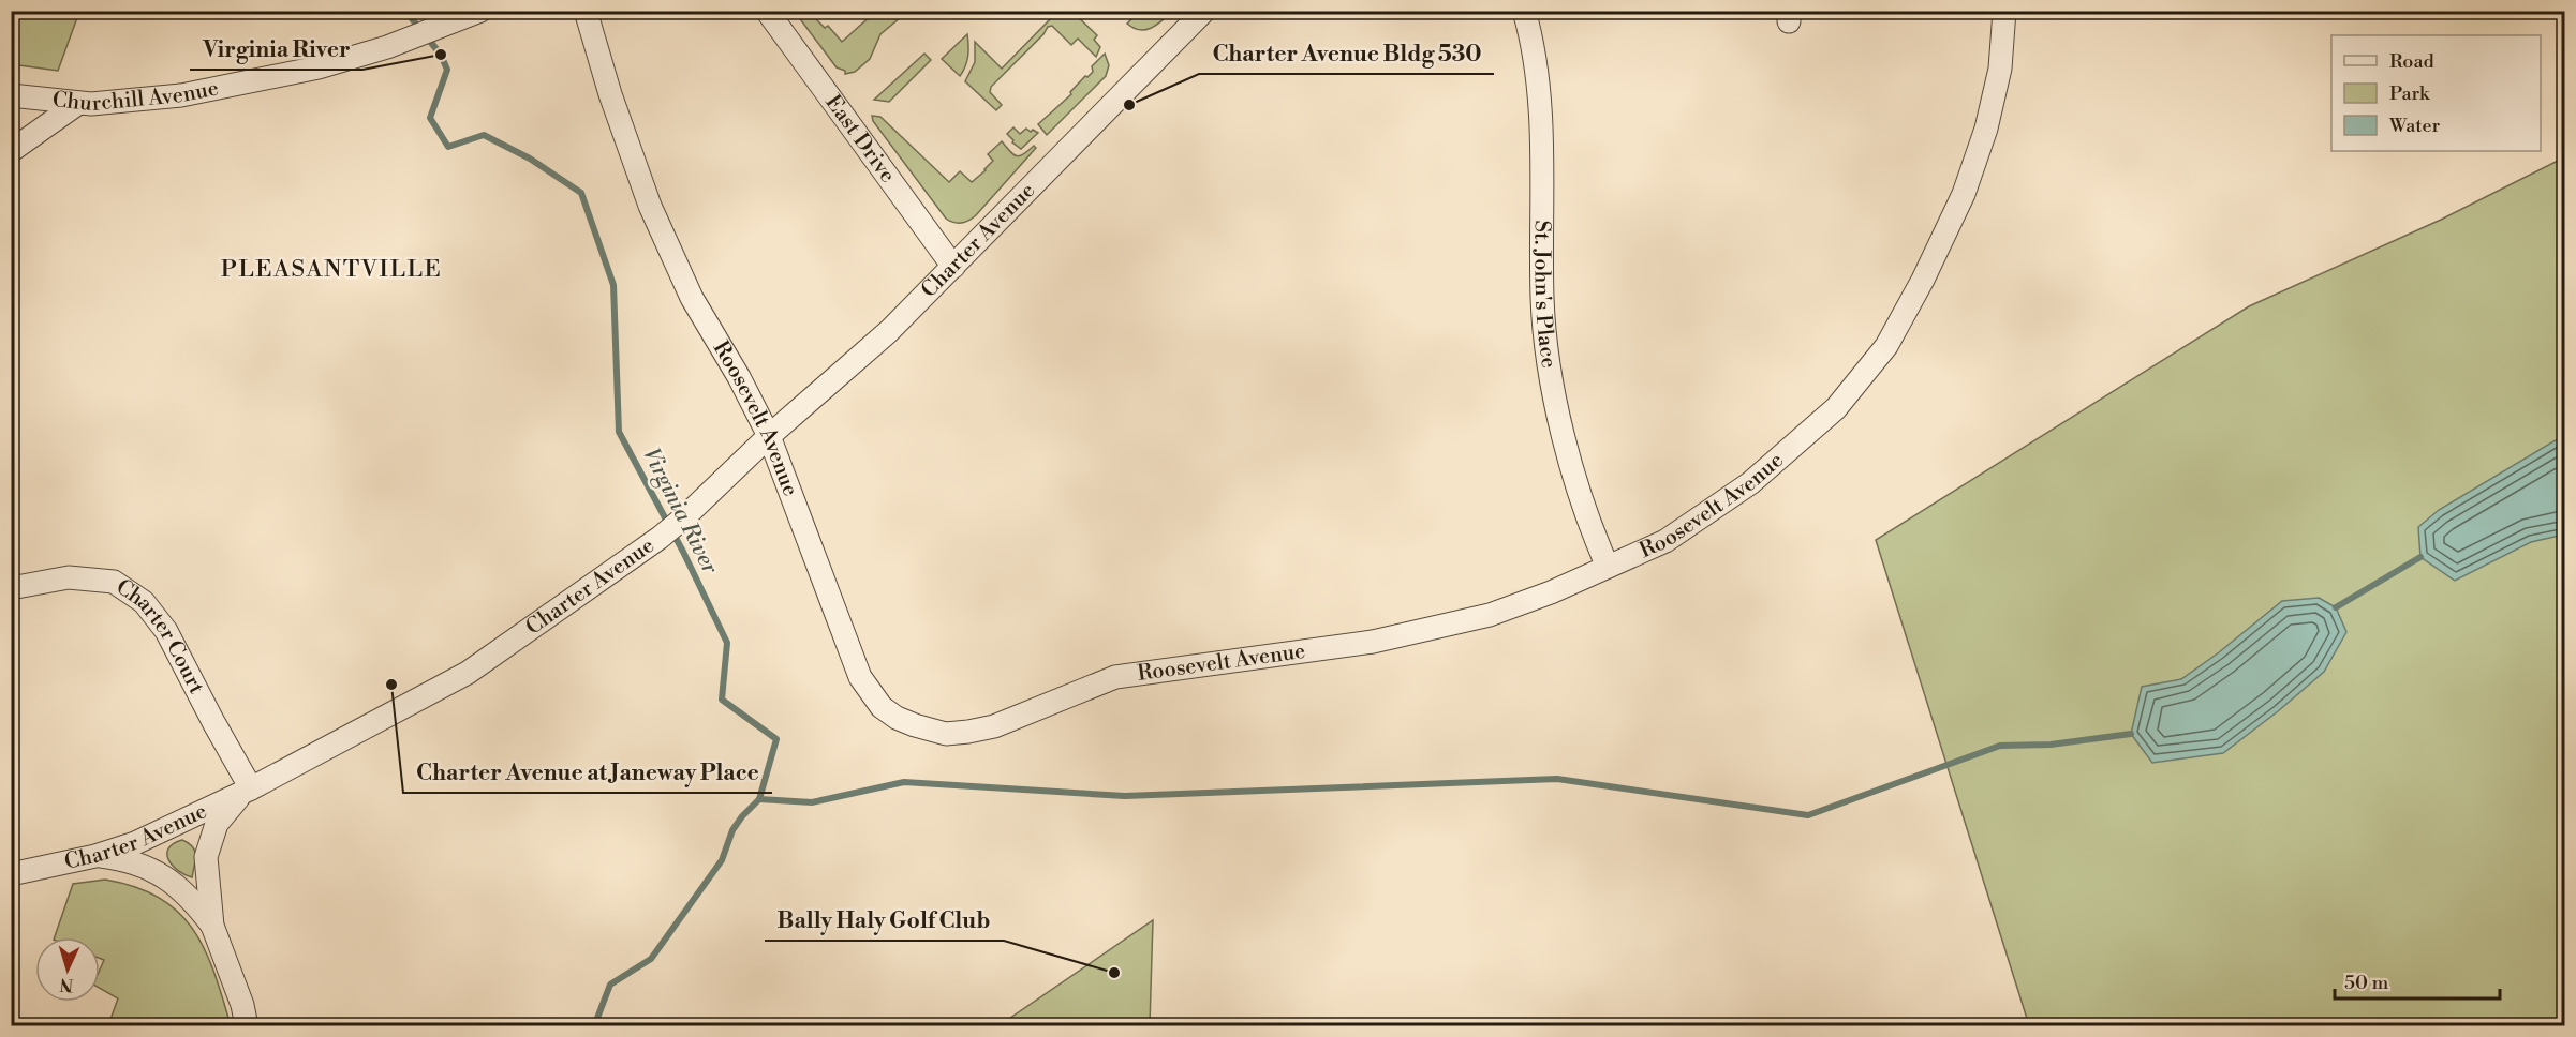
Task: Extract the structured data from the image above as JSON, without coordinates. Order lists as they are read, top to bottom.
{
  "streets": {
    "street": [
      "Churchill Avenue",
      "East Drive",
      "Charter Avenue",
      "St. John's Place",
      "Roosevelt Avenue",
      "Charter Court"
    ]
  },
  "crossings": [
    ["East Drive", "Charter Avenue"],
    ["Charter Avenue", "Roosevelt Avenue"],
    ["Charter Avenue", "Charter Court"],
    ["St. John's Place", "Roosevelt Avenue"]
  ],
  "districts": ["PLEASANTVILLE"],
  "water": ["Virginia River"],
  "places": [
    "Virginia River",
    "Charter Avenue Bldg 530",
    "Charter Avenue at Janeway Place",
    "Bally Haly Golf Club"
  ],
  "legend": ["Road", "Park", "Water"],
  "scale_bar": "50 m",
  "north": "bottom"
}
